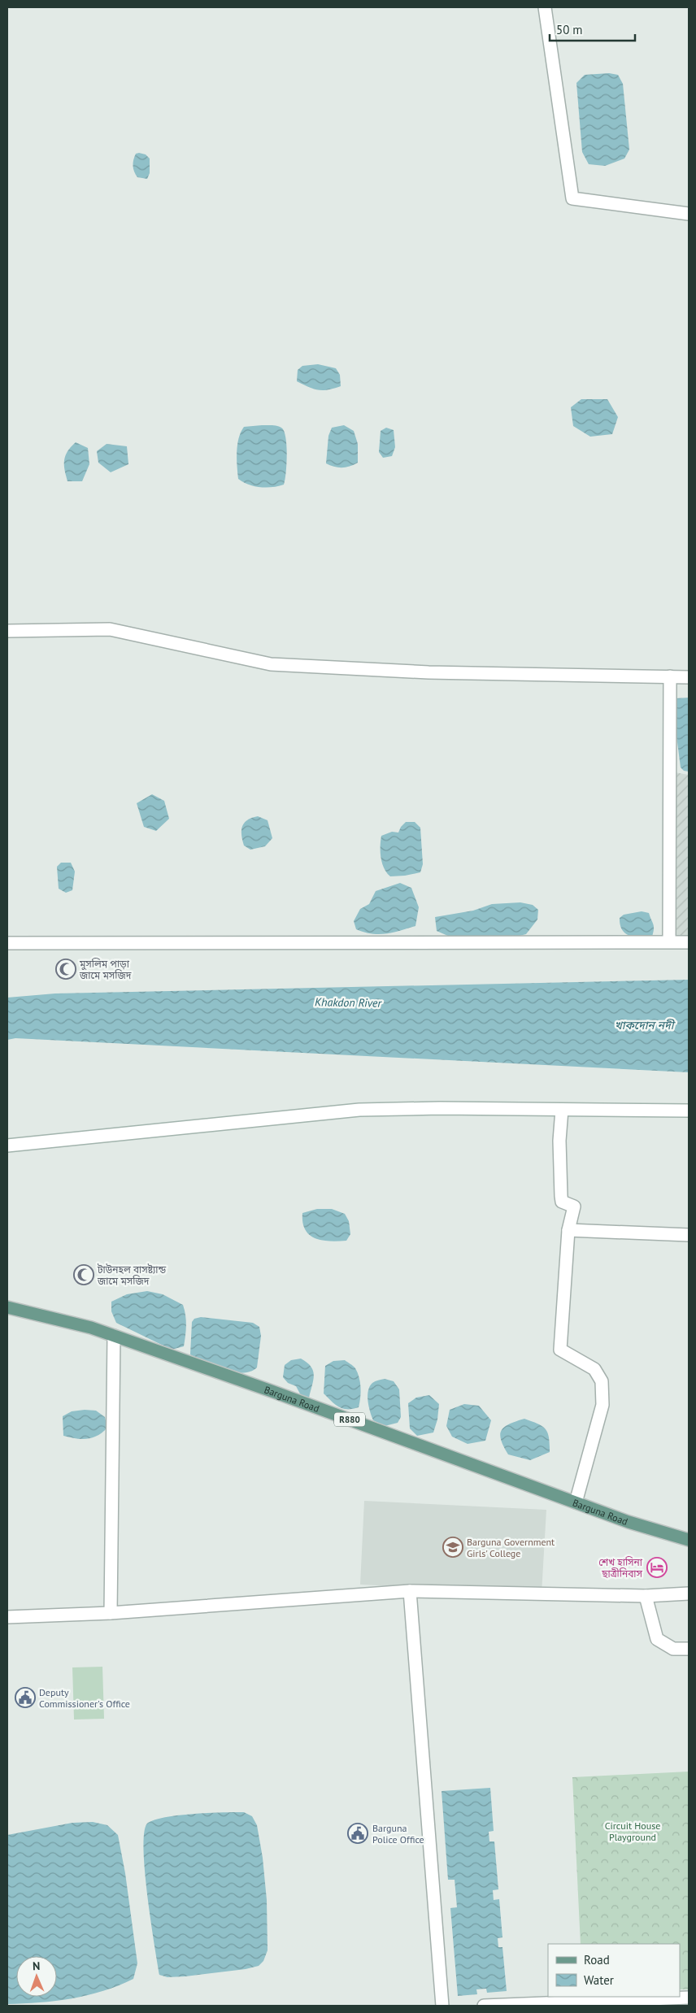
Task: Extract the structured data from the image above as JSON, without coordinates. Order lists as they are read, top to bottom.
{
  "streets": {
    "main road": ["Barguna Road", "R880"]
  },
  "water": ["Khakdon River", "খাকদোন নদী"],
  "parks": ["Circuit House Playground"],
  "places": {
    "mosque": ["মুসলিম পাড়া জামে মসজিদ", "টাউনহল বাসষ্ট্যান্ড জামে মসজিদ"],
    "school or university": ["Barguna Government Girls' College"],
    "hotel": ["শেখ হাসিনা ছাত্রীনিবাস"],
    "public building": ["Deputy Commissioner's Office", "Barguna Police Office"]
  },
  "legend": ["Road", "Water"],
  "scale_bar": "50 m",
  "north": "top"
}
